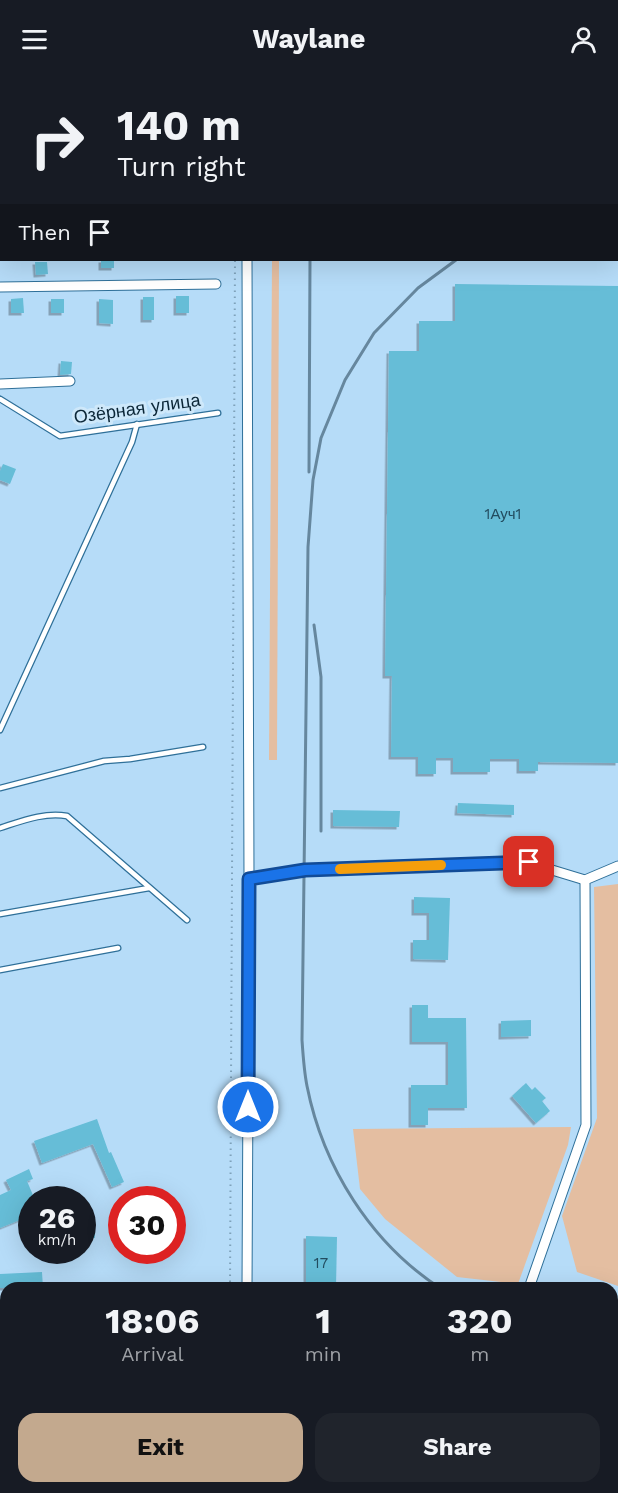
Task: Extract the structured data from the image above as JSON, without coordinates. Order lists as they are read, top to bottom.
{
  "streets": {
    "street": ["Озёрная улица"]
  },
  "house_numbers": ["1Ауч1", "17"],
  "page": {
    "header": "Waylane",
    "turn": ["140 m", "Turn right"],
    "then": "Then",
    "speed": "26 km/h",
    "limit": "30",
    "eta": [
      "18:06",
      "Arrival",
      "1",
      "min",
      "320",
      "m"
    ],
    "buttons": ["Exit", "Share"]
  }
}
